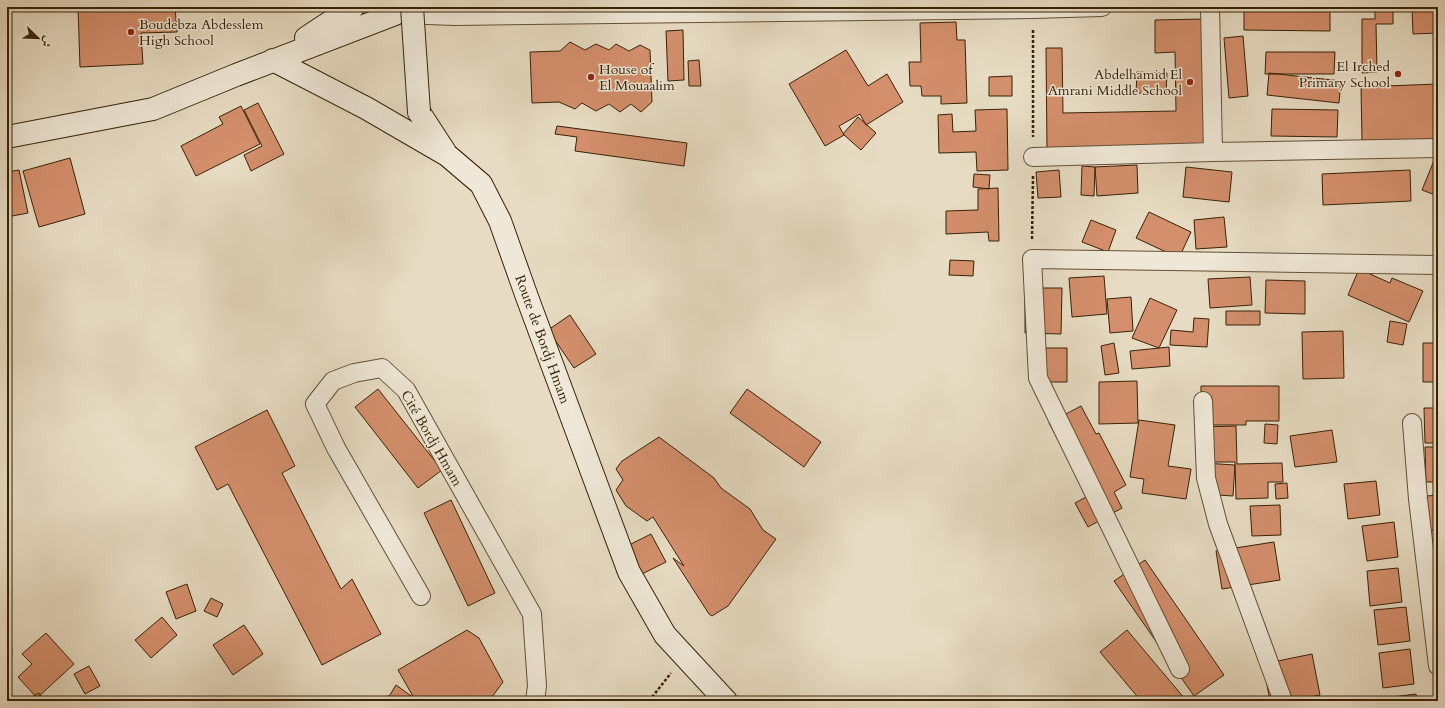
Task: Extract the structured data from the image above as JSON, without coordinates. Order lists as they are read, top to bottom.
{
  "streets": {
    "main road": ["Route de Bordj Hmam"],
    "street": ["Cité Bordj Hmam"]
  },
  "places": [
    "Boudebza Abdesslem High School",
    "El Irched Primary School",
    "House of El Mouaalim",
    "Abdelhamid El Amrani Middle School"
  ],
  "north": "bottom right"
}
